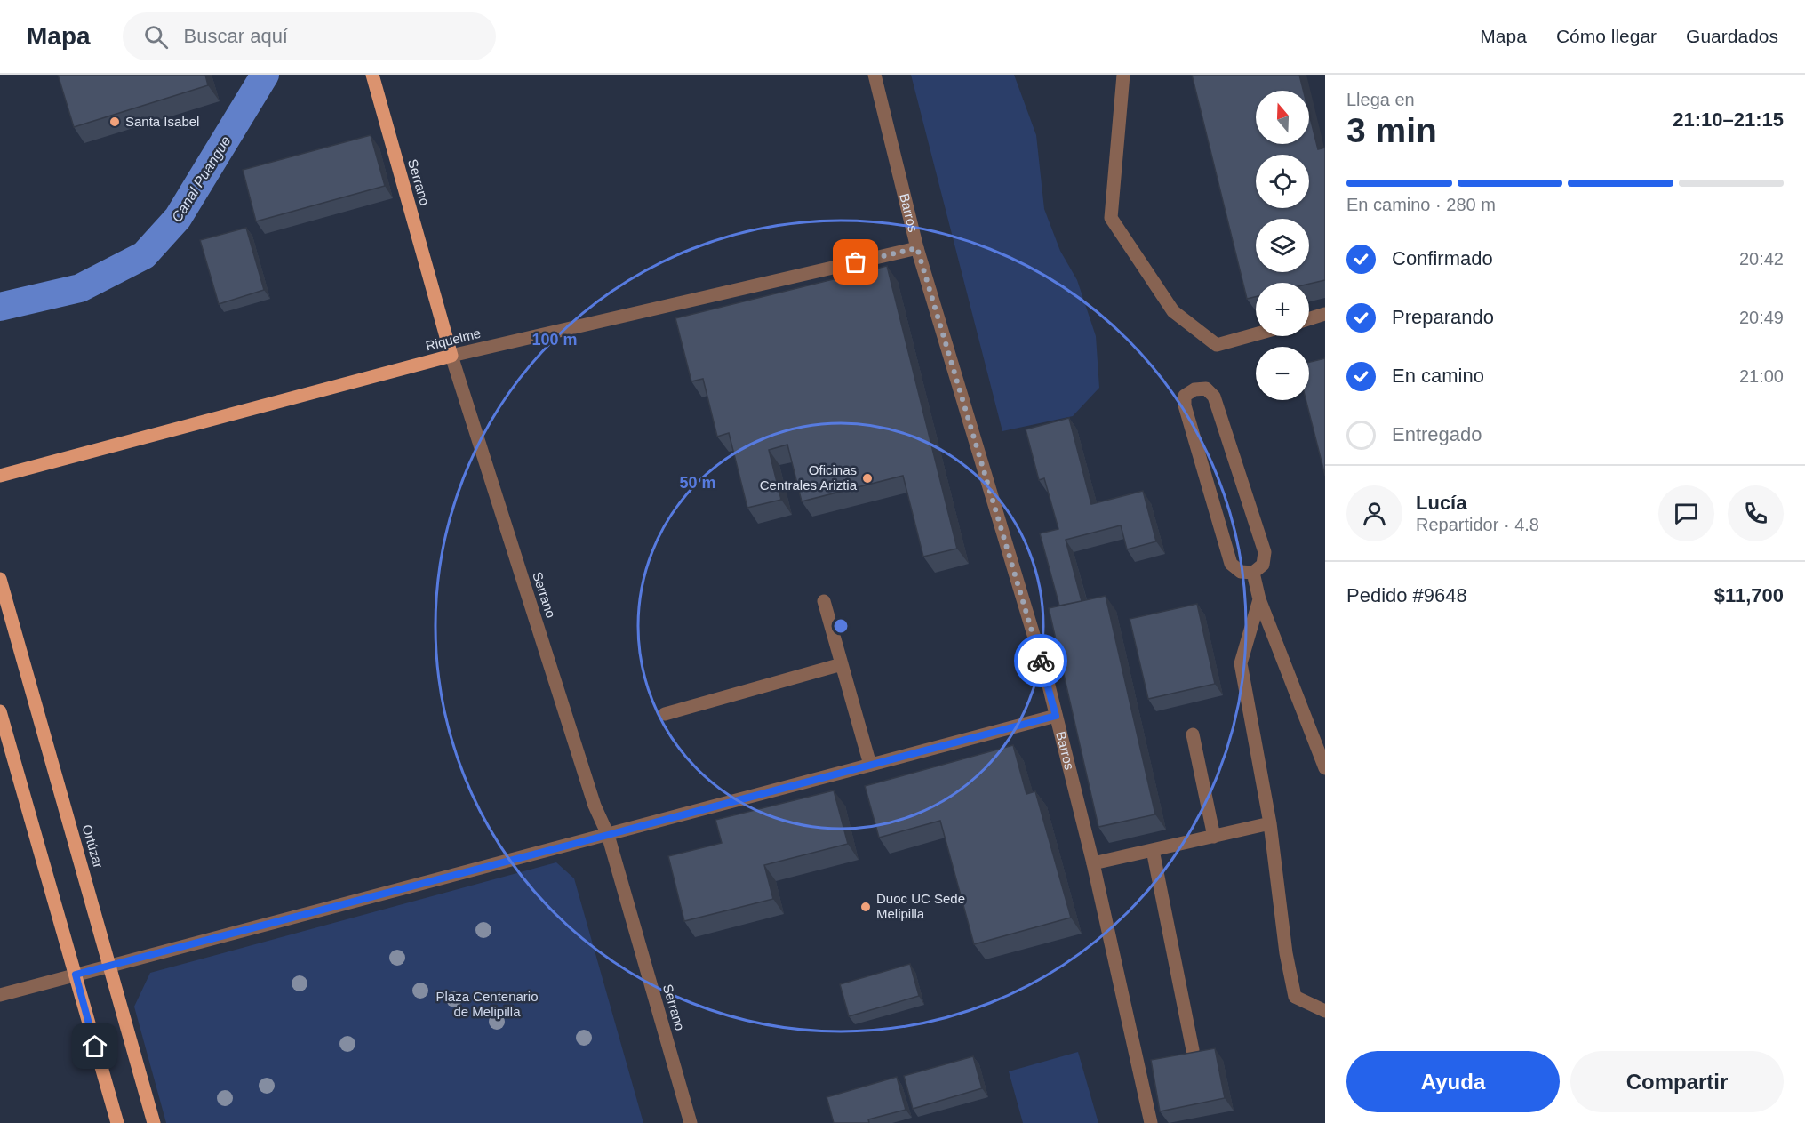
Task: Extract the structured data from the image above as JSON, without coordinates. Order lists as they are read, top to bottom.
{
  "streets": {
    "main road": ["Serrano", "Riquelme", "Ortúzar"],
    "street": ["Barros"]
  },
  "crossings": [
    ["Serrano", "Riquelme"],
    ["Barros", "Riquelme"]
  ],
  "water": ["Canal Puangue"],
  "parks": ["Plaza Centenario de Melipilla"],
  "places": ["Santa Isabel", "Oficinas Centrales Ariztia", "Duoc UC Sede Melipilla"],
  "north": "top",
  "page": {
    "header": "Mapa",
    "search": "Buscar aquí",
    "nav": ["Mapa", "Cómo llegar", "Guardados"],
    "heading": ["3 min", "Llega en", "21:10–21:15"],
    "panel": [
      "Lucía",
      "Repartidor · 4.8",
      "Pedido #9648",
      "$11,700"
    ],
    "map_buttons": ["+", "−"],
    "bar": "En camino · 280 m",
    "list": [
      ["Confirmado", "20:42"],
      ["Preparando", "20:49"],
      ["En camino", "21:00"],
      "Entregado"
    ],
    "buttons": ["Ayuda", "Compartir"]
  },
  "rings": ["100 m", "50 m"]
}
